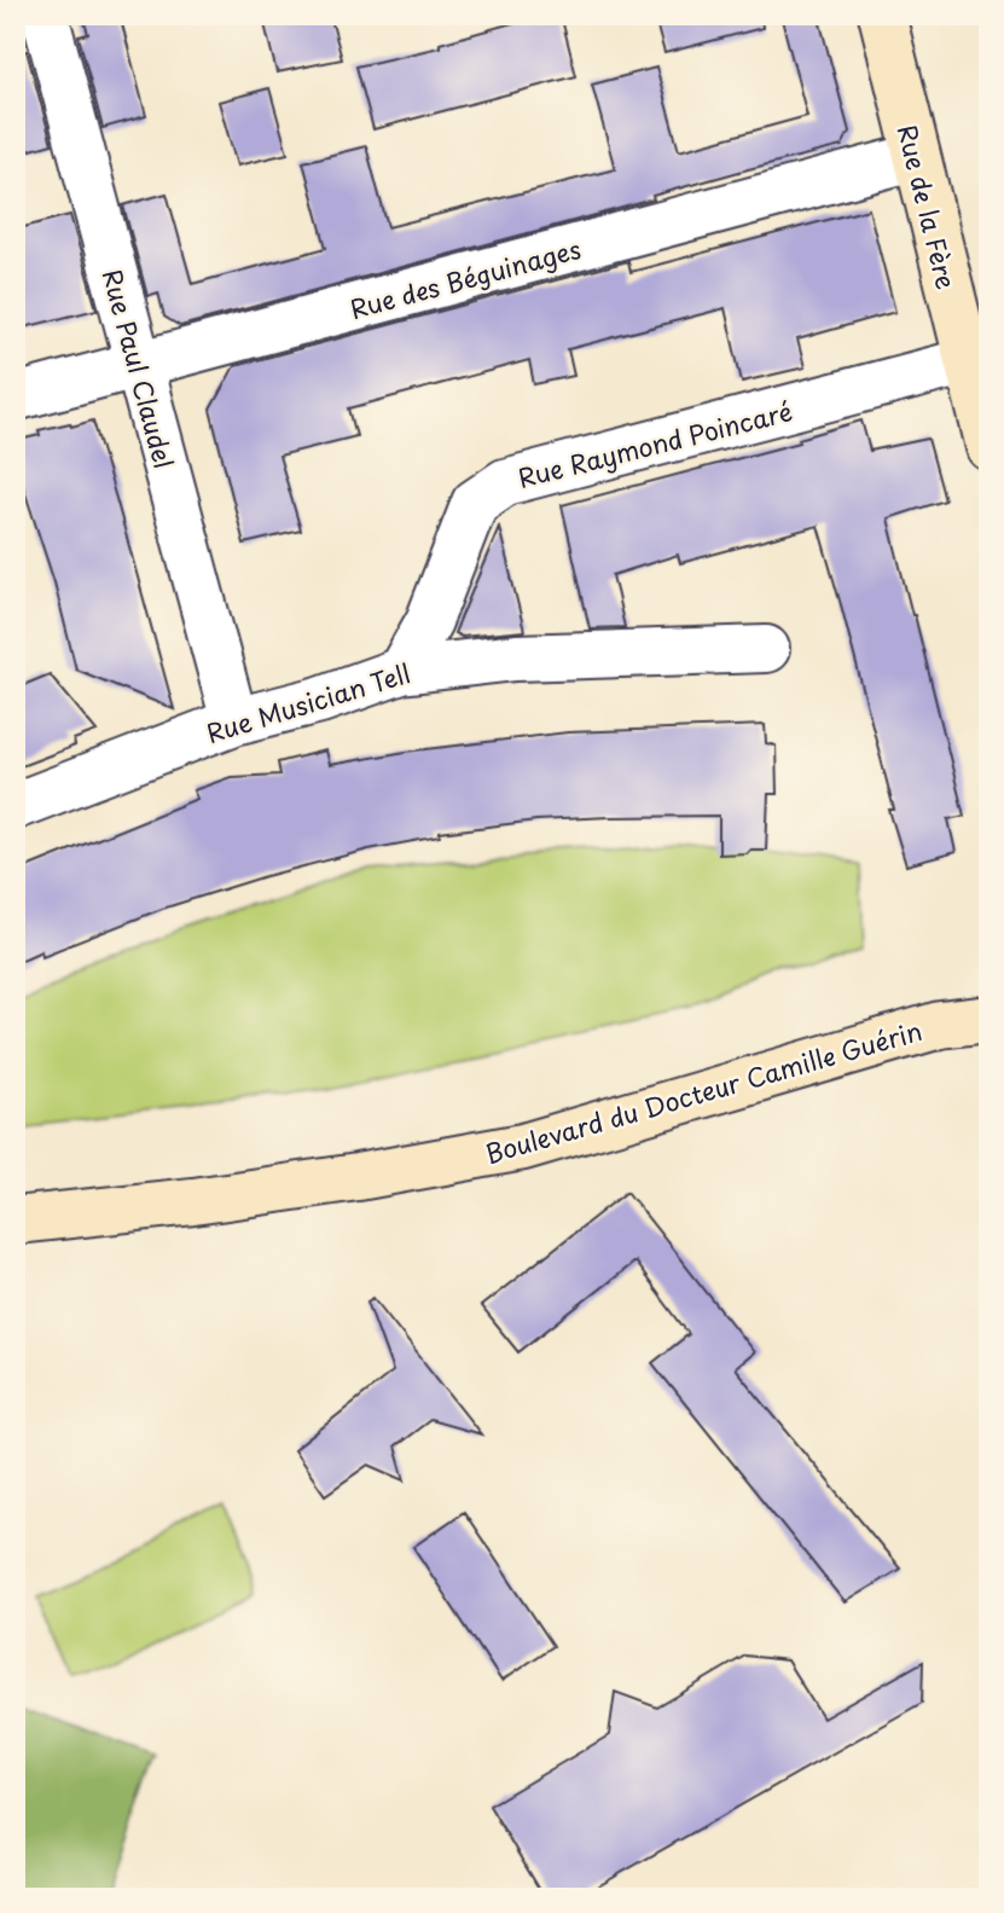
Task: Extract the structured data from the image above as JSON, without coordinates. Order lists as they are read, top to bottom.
{
  "streets": {
    "main road": ["Rue de la Fère", "Boulevard du Docteur Camille Guérin"],
    "street": [
      "Rue des Béguinages",
      "Rue Paul Claudel",
      "Rue Raymond Poincaré",
      "Rue Musician Tell"
    ]
  },
  "crossings": [
    ["Rue de la Fère", "Rue des Béguinages"],
    ["Rue de la Fère", "Rue Raymond Poincaré"],
    ["Rue des Béguinages", "Rue Paul Claudel"],
    ["Rue Paul Claudel", "Rue Musician Tell"],
    ["Rue Raymond Poincaré", "Rue Musician Tell"]
  ]
}
